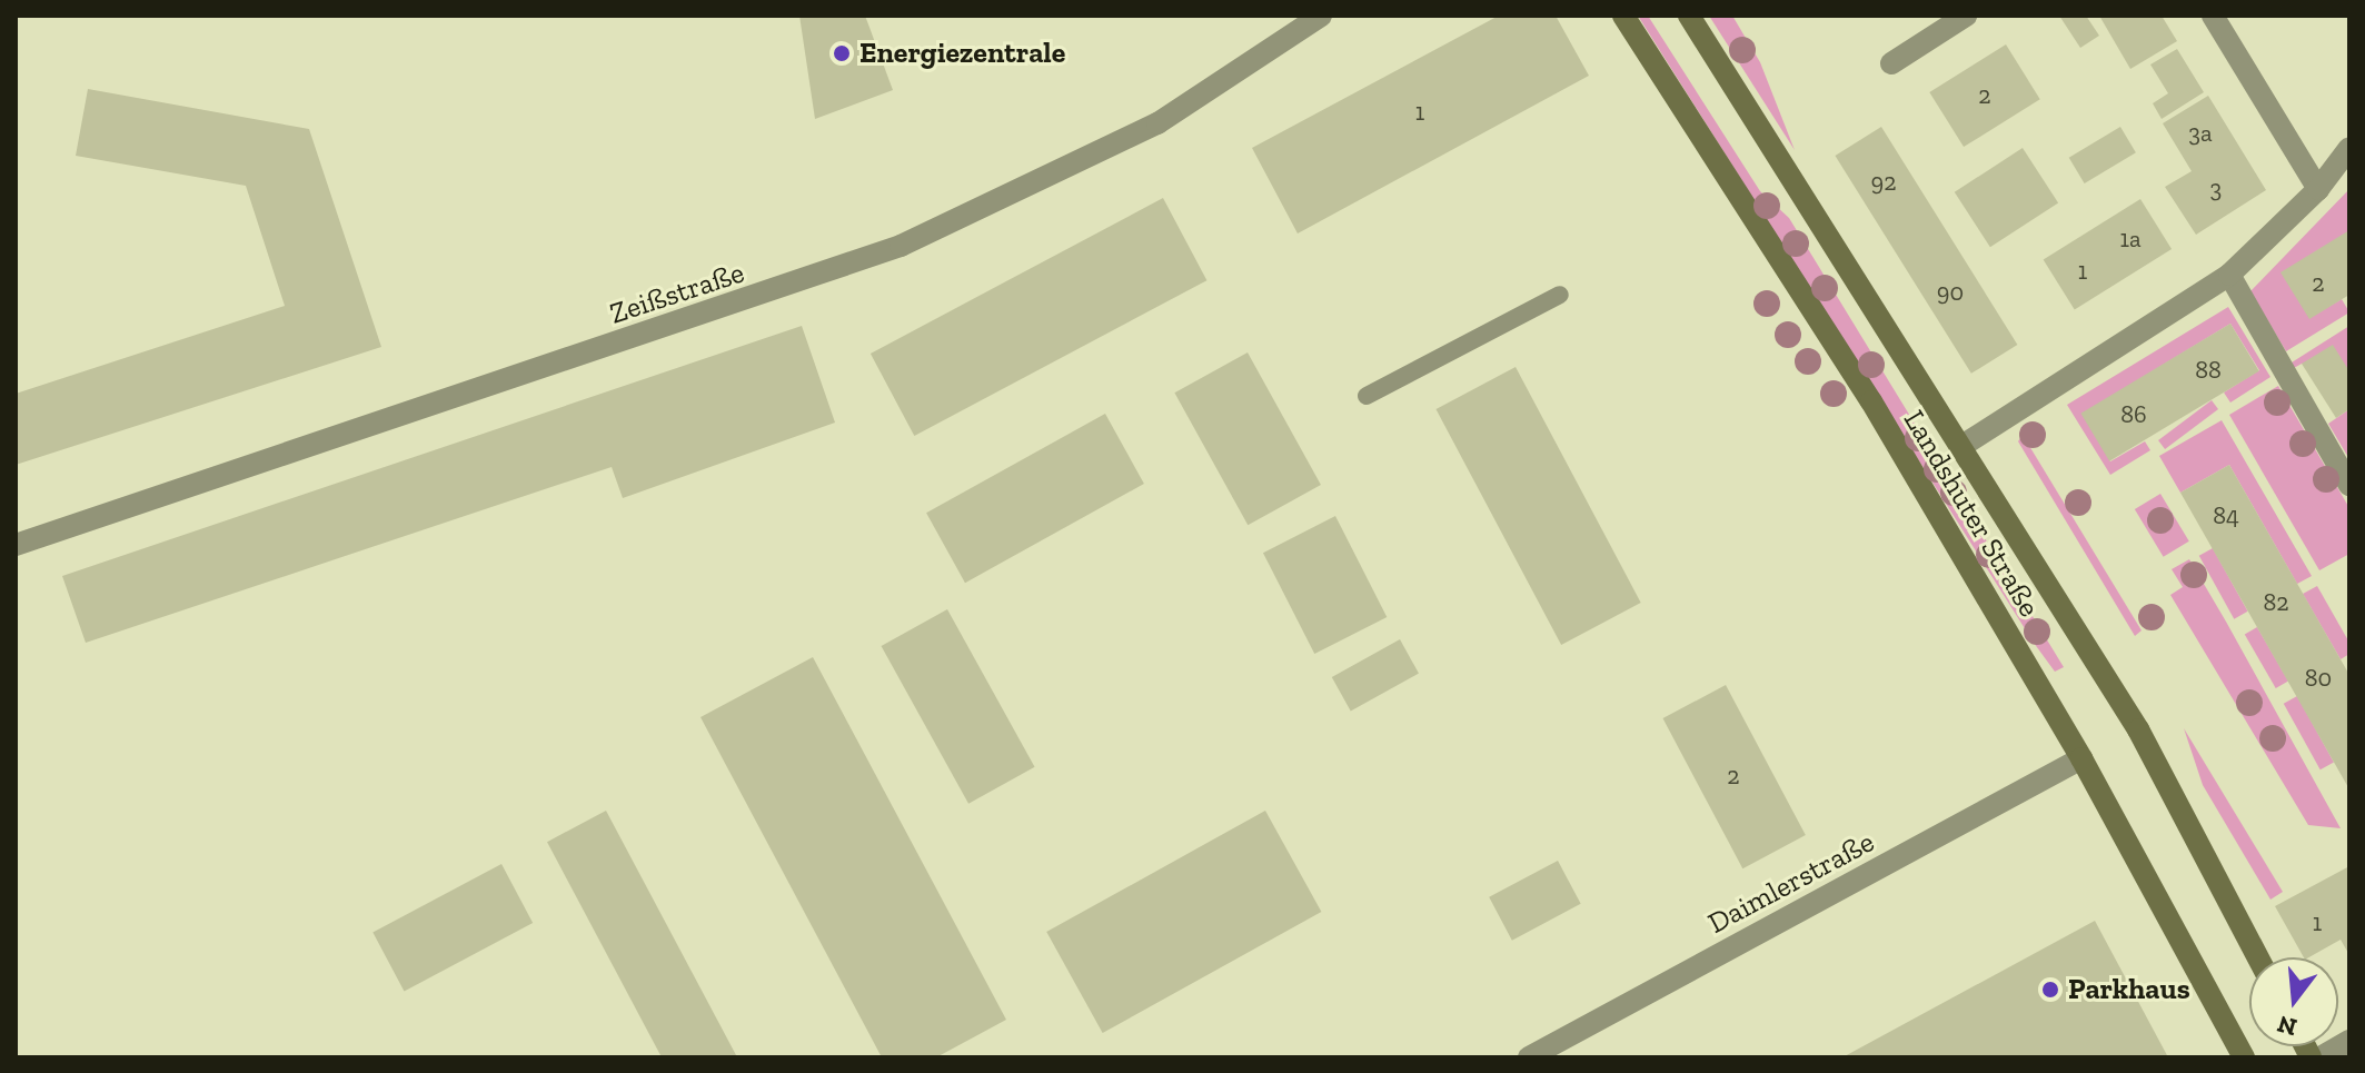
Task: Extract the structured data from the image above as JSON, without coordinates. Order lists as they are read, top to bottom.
{
  "streets": {
    "main road": ["Landshuter Straße"],
    "street": ["Zeißstraße", "Daimlerstraße"]
  },
  "crossings": [
    ["Landshuter Straße", "Daimlerstraße"]
  ],
  "places": ["Energiezentrale", "Parkhaus"],
  "house_numbers": [
    "2",
    "1",
    "3a",
    "92",
    "3",
    "1a",
    "1",
    "2",
    "90",
    "88",
    "86",
    "84",
    "82",
    "80",
    "2",
    "1"
  ],
  "north": "bottom"
}
